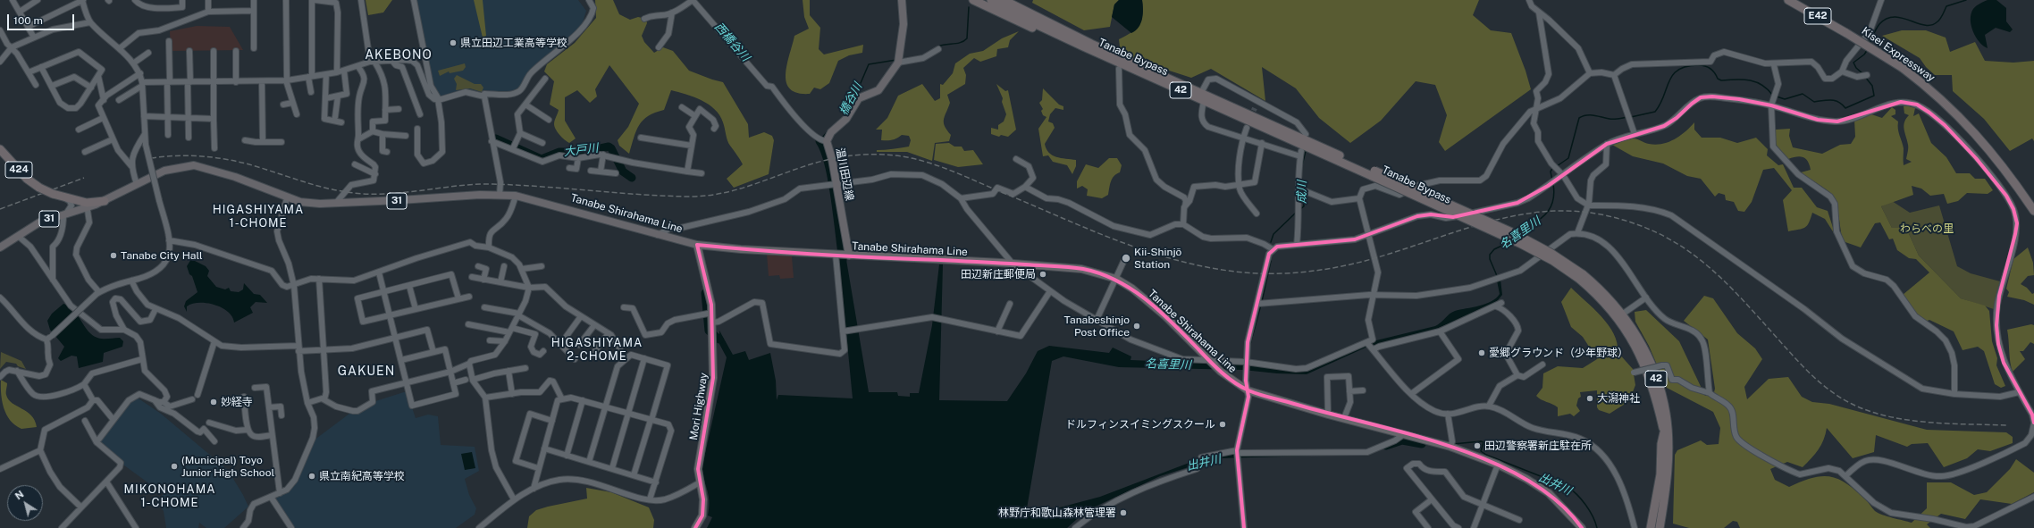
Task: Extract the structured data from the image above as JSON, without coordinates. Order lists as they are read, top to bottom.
{
  "streets": {
    "highway": [
      "E42",
      "Kisei Expressway",
      "Tanabe Bypass",
      "42",
      "424"
    ],
    "main road": [
      "温川田辺線",
      "31",
      "Tanabe Shirahama Line",
      "Mori Highway"
    ]
  },
  "crossings": [
    ["Tanabe Bypass", "42"],
    ["424", "31"],
    ["424", "Tanabe Shirahama Line"],
    ["温川田辺線", "Tanabe Shirahama Line"],
    ["Tanabe Shirahama Line", "Mori Highway"]
  ],
  "districts": [
    "AKEBONO",
    "HIGASHIYAMA 1-CHOME",
    "HIGASHIYAMA 2-CHOME",
    "GAKUEN",
    "MIKONOHAMA 1-CHOME"
  ],
  "water": [
    "西橋谷川",
    "橋谷川",
    "大戸川",
    "成川",
    "名喜里川",
    "出井川"
  ],
  "parks": ["わらべの里"],
  "places": [
    "県立田辺工業高等学校",
    "Tanabe City Hall",
    "Kii-Shinjō Station",
    "田辺新庄郵便局",
    "Tanabeshinjo Post Office",
    "愛郷グラウンド（少年野球）",
    "大潟神社",
    "妙経寺",
    "ドルフィンスイミングスクール",
    "田辺警察署新庄駐在所",
    "(Municipal) Toyo Junior High School",
    "県立南紀高等学校",
    "林野庁和歌山森林管理署"
  ],
  "scale_bar": "100 m",
  "north": "top left"
}
